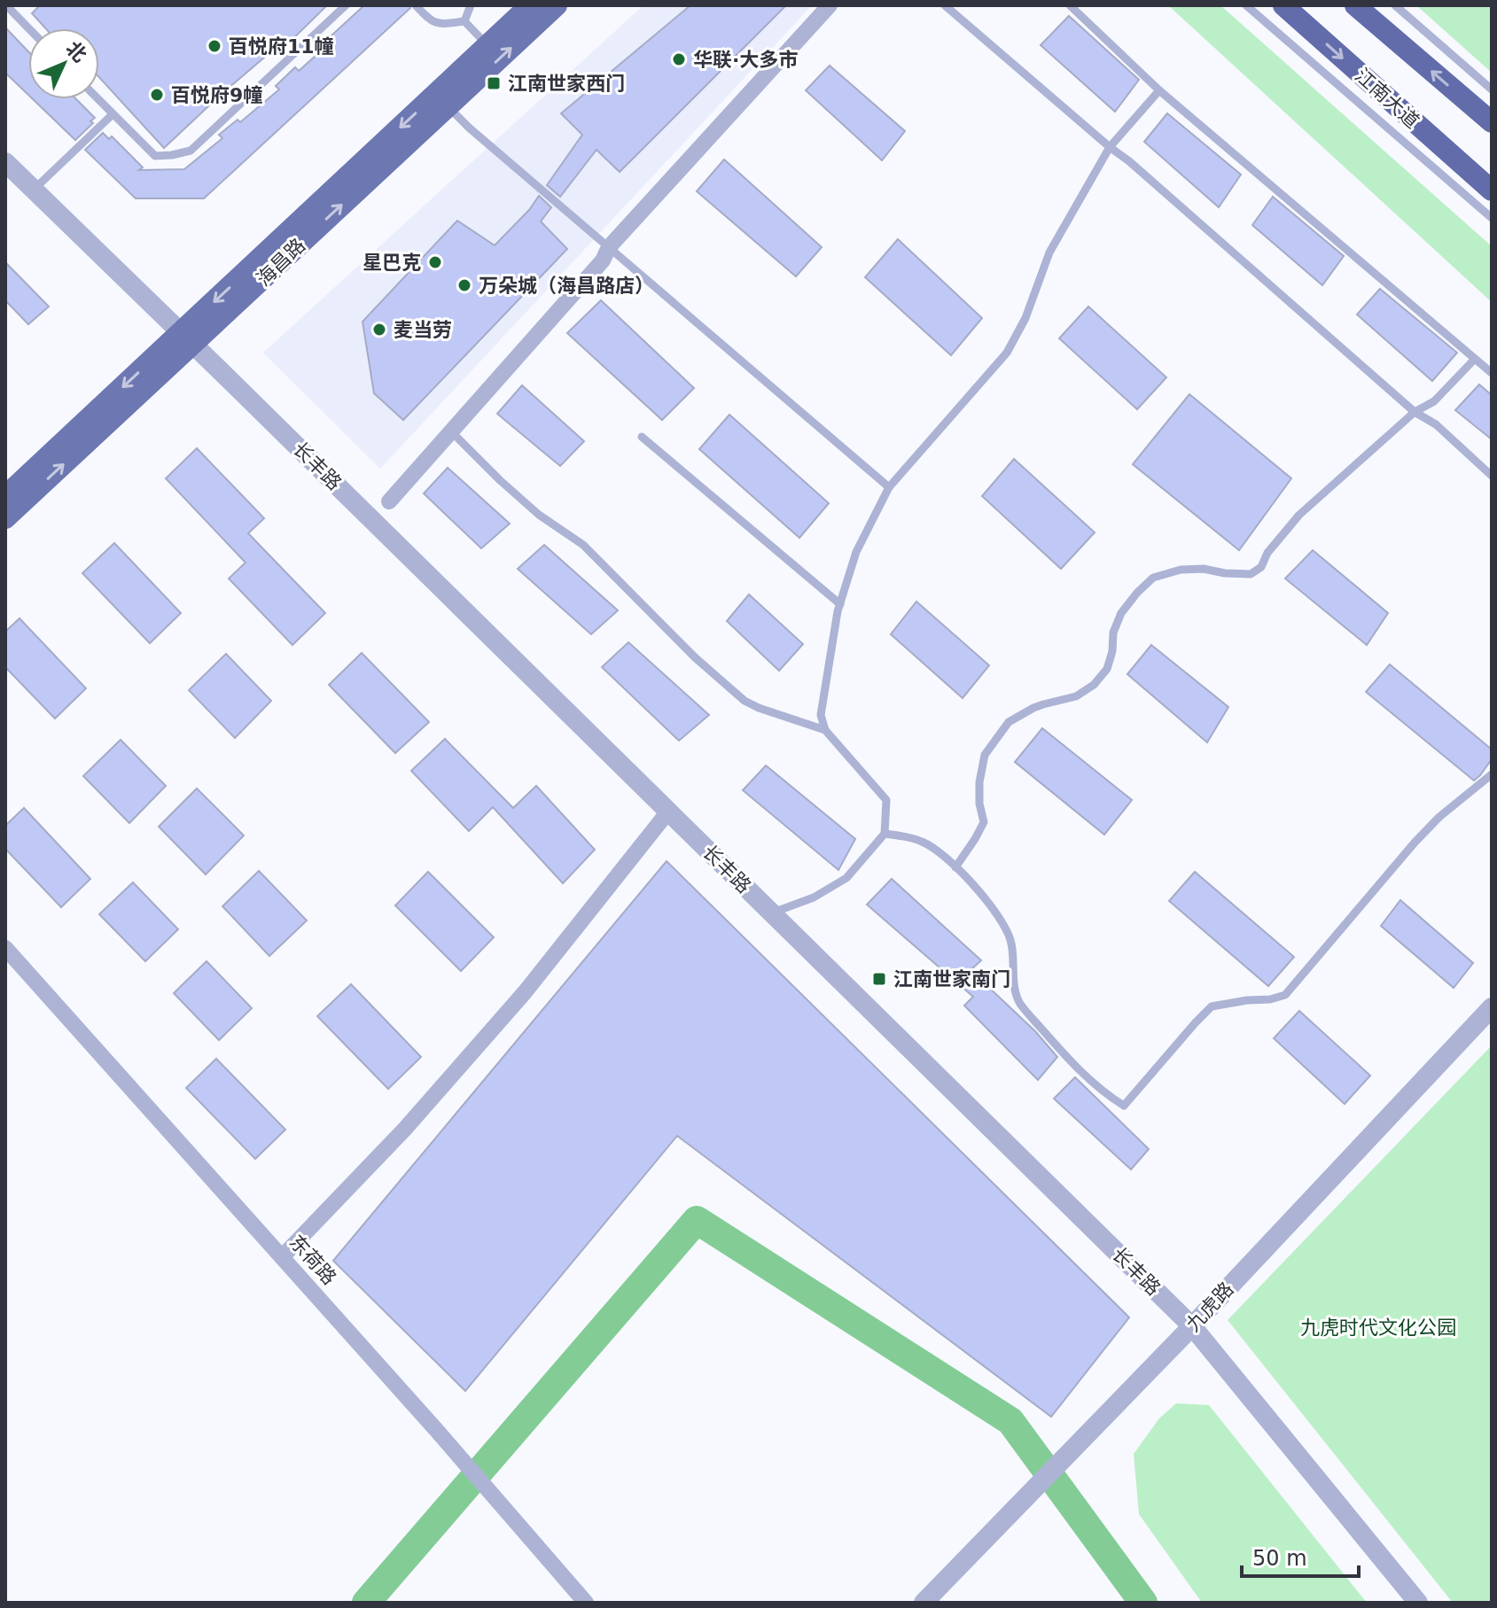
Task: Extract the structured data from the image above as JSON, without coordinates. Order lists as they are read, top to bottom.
{
  "streets": {
    "highway": ["江南大道"],
    "main road": ["海昌路"],
    "street": ["长丰路", "东荷路", "九虎路"]
  },
  "crossings": [
    ["海昌路", "长丰路"],
    ["长丰路", "九虎路"]
  ],
  "parks": ["九虎时代文化公园"],
  "places": {
    "other": [
      "百悦府11幢",
      "华联·大多市",
      "百悦府9幢",
      "星巴克",
      "万朵城（海昌路店）",
      "麦当劳"
    ],
    "transit": ["江南世家西门", "江南世家南门"]
  },
  "scale_bar": "50 m",
  "north": "top right"
}
